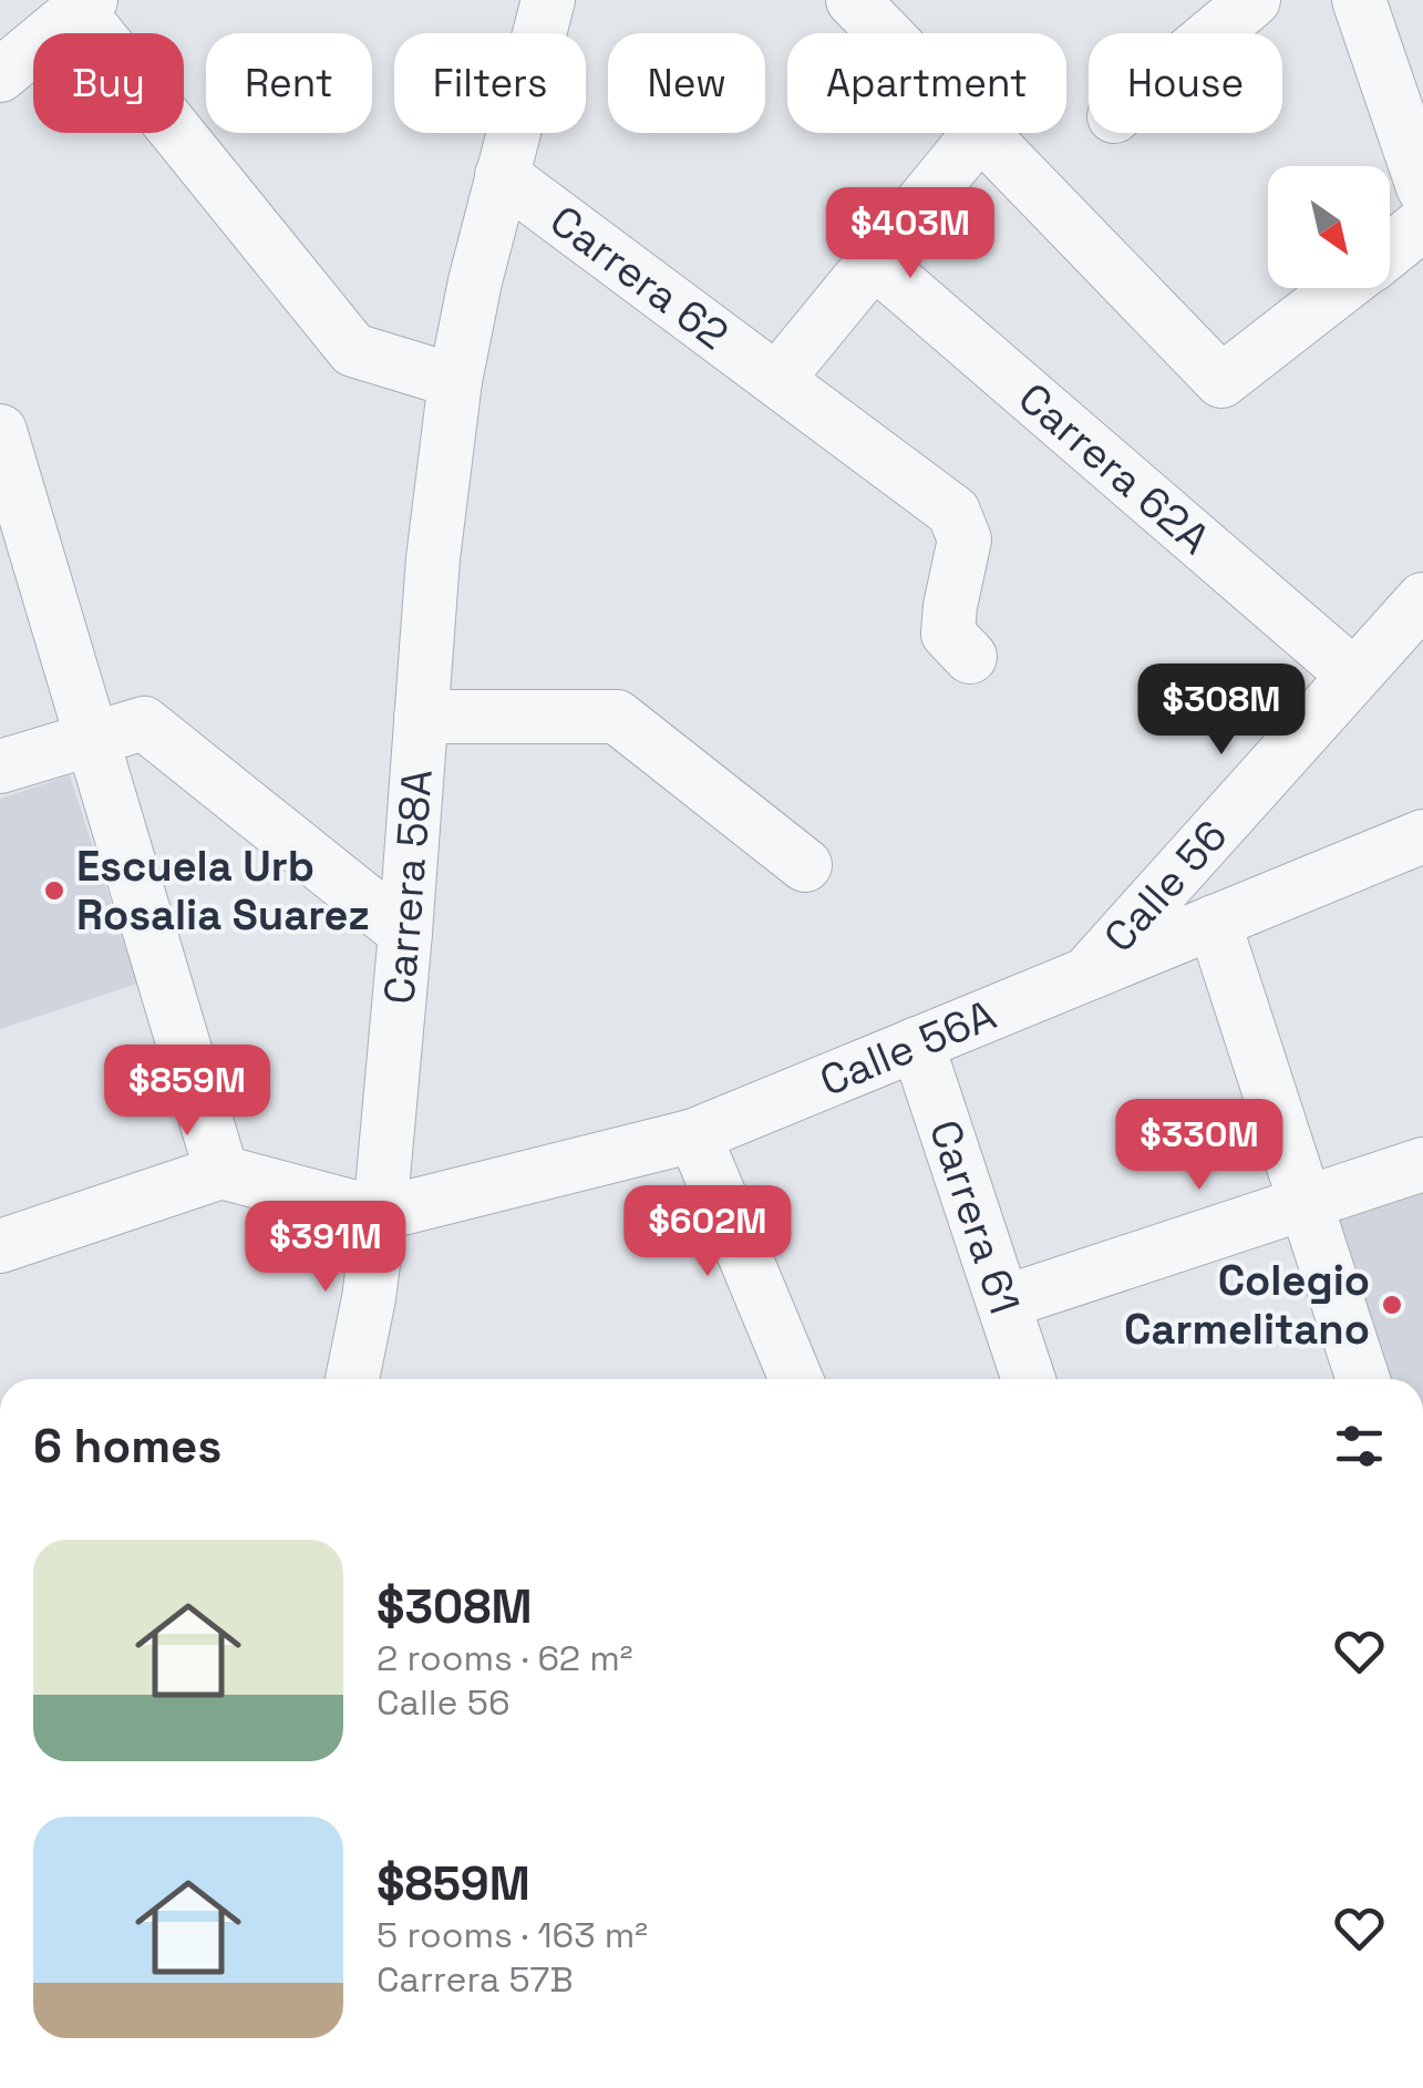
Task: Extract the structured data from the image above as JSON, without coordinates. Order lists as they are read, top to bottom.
{
  "streets": {
    "street": [
      "Carrera 62",
      "Carrera 62A",
      "Calle 56",
      "Carrera 58A",
      "Calle 56A",
      "Carrera 61"
    ]
  },
  "crossings": [
    ["Carrera 62", "Carrera 58A"],
    ["Carrera 62A", "Calle 56"],
    ["Calle 56", "Calle 56A"],
    ["Carrera 58A", "Calle 56A"],
    ["Calle 56A", "Carrera 61"]
  ],
  "places": ["Escuela Urb Rosalia Suarez", "Colegio Carmelitano"],
  "north": "bottom right",
  "page": {
    "chip": [
      "Buy",
      "Rent",
      "Filters",
      "New",
      "Apartment",
      "House"
    ],
    "price": [
      "$403M",
      "$308M",
      "$859M",
      "$330M",
      "$602M",
      "$391M"
    ],
    "heading": "6 homes",
    "list": [
      {
        "name": "$308M",
        "note": "2 rooms · 62 m² · Calle 56"
      },
      {
        "name": "$859M",
        "note": "5 rooms · 163 m² · Carrera 57B"
      }
    ]
  }
}
